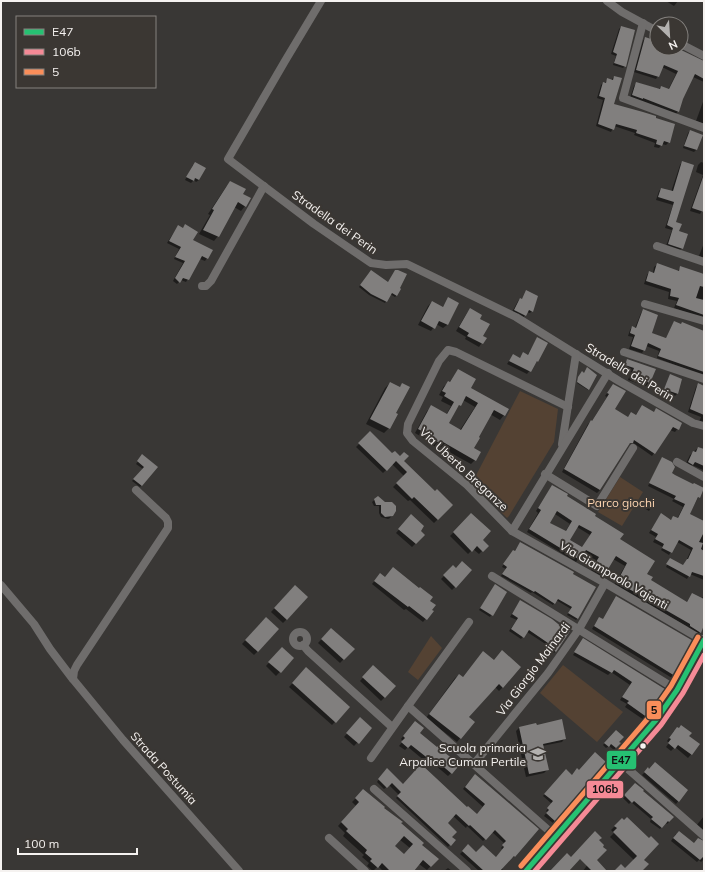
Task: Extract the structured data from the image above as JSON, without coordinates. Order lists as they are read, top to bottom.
{
  "streets": {
    "street": [
      "Stradella dei Perin",
      "Via Uberto Breganze",
      "Via Giampaolo Vajenti",
      "Via Giorgio Mainardi",
      "Strada Postumia"
    ]
  },
  "crossings": [
    ["Via Uberto Breganze", "Via Giampaolo Vajenti"],
    ["Via Giampaolo Vajenti", "Via Giorgio Mainardi"]
  ],
  "parks": ["Parco giochi"],
  "places": {
    "school or university": ["Scuola primaria Arpalice Cuman Pertile"]
  },
  "lines": ["transit line 5", "transit line E47", "transit line 106b"],
  "legend": ["E47", "106b", "5"],
  "scale_bar": "100 m",
  "north": "bottom right"
}
